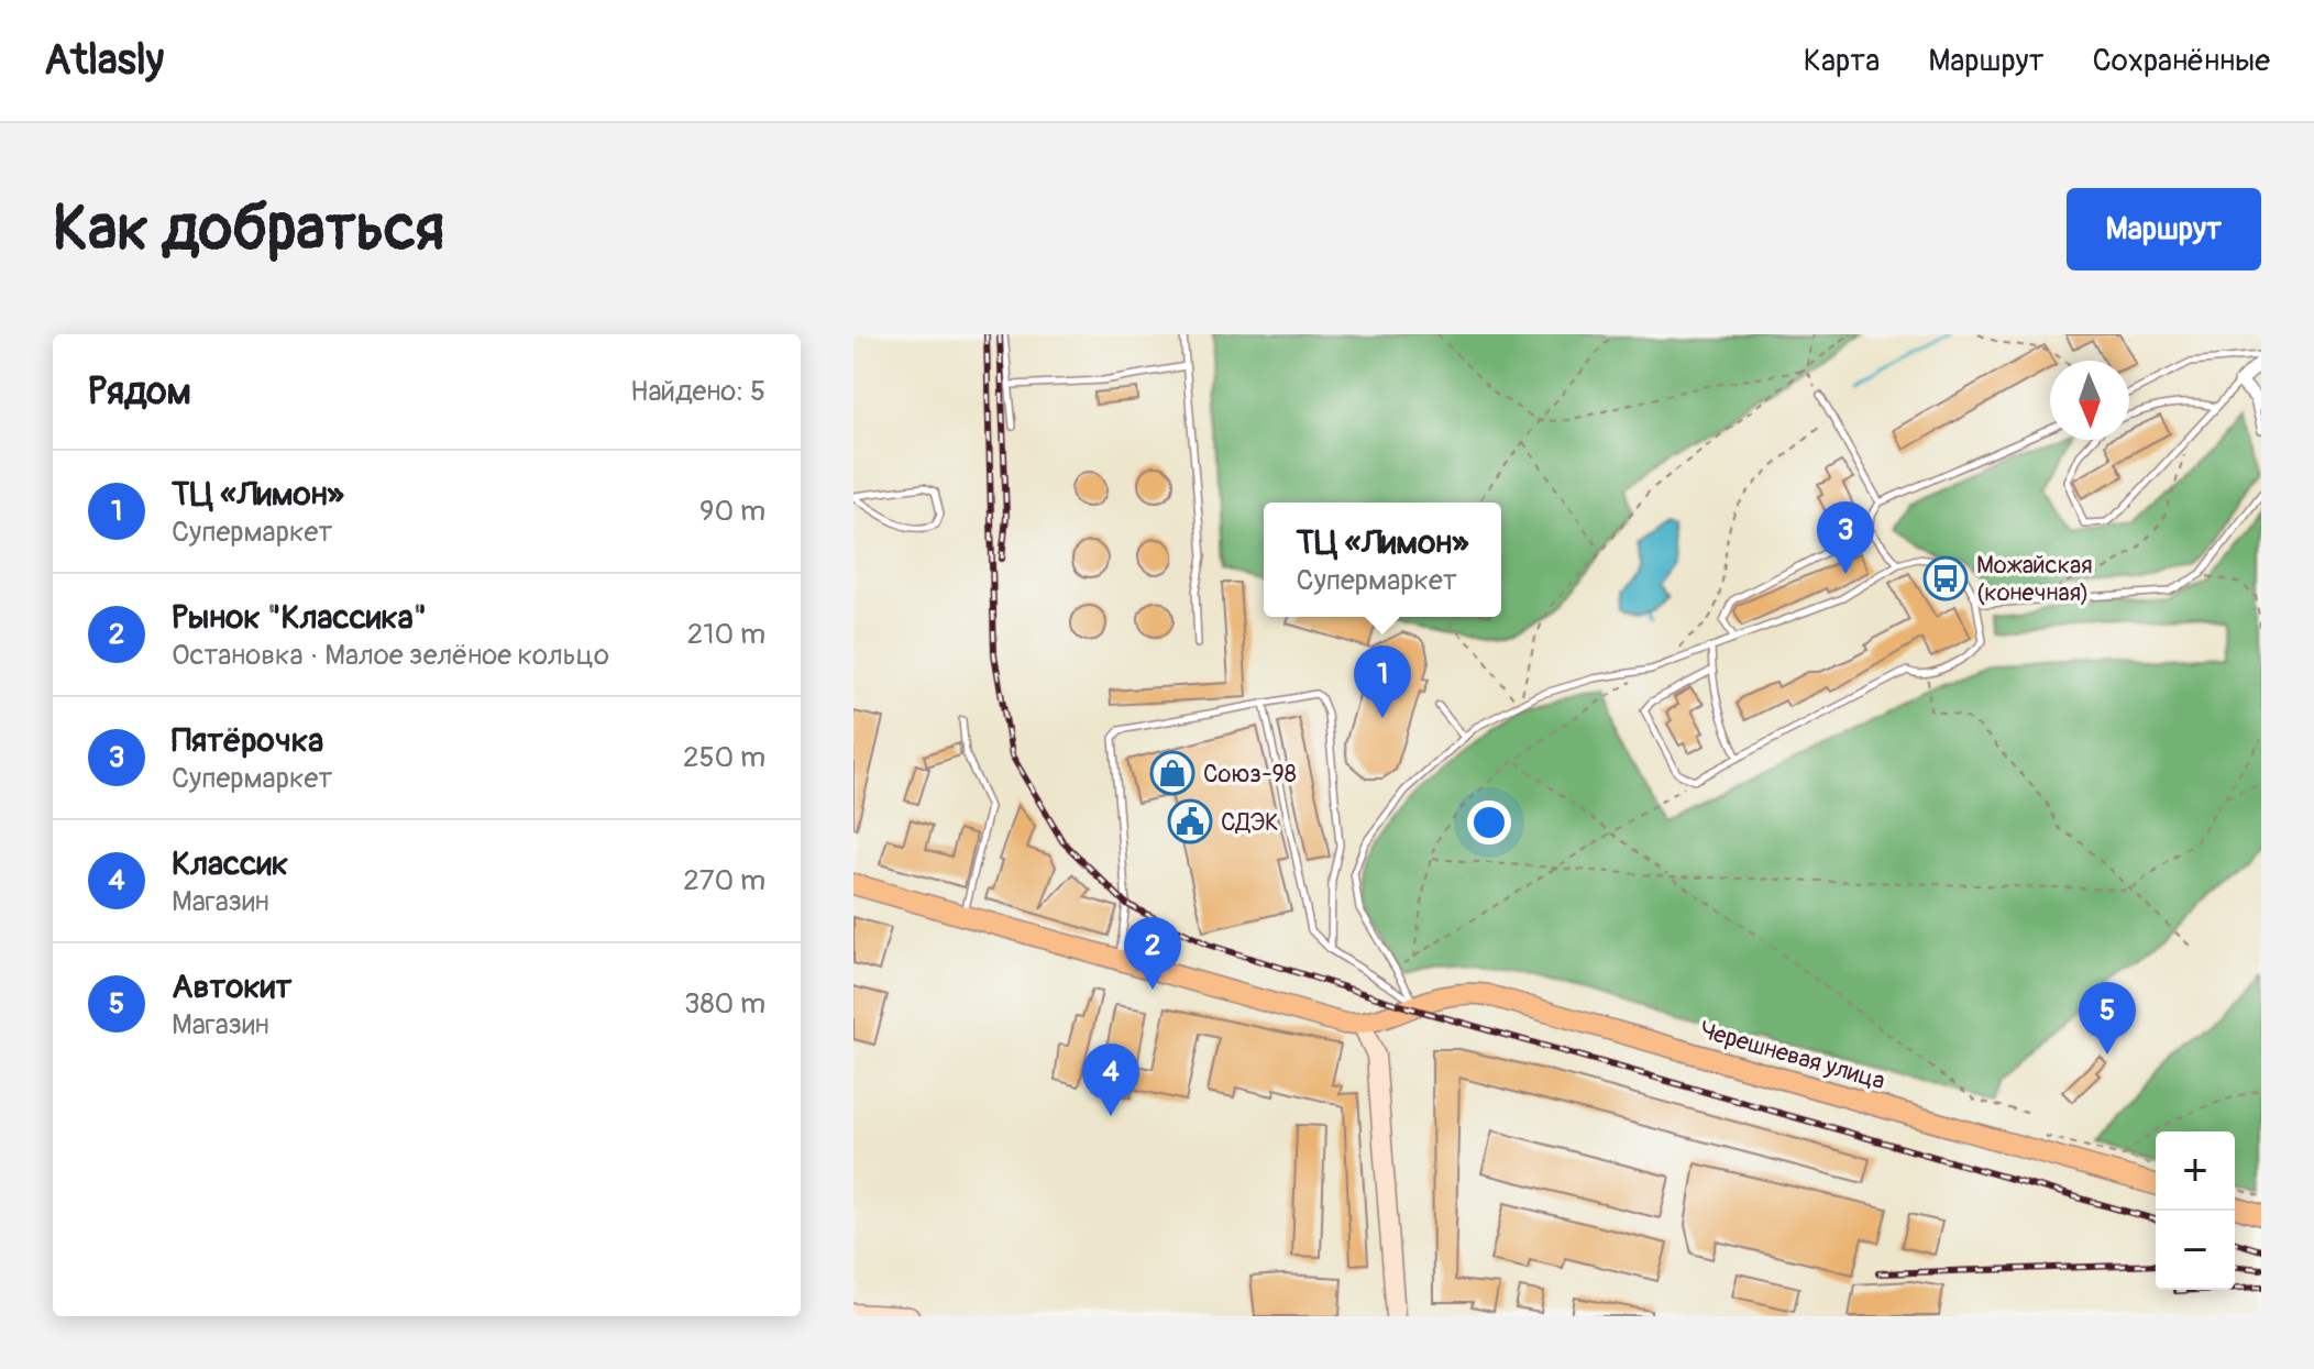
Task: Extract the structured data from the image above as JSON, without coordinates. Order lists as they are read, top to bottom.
{
  "streets": {
    "main road": ["Черешневая улица"]
  },
  "places": {
    "bus stop": ["Можайская (конечная)"],
    "shop": ["Союз-98"],
    "public building": ["СДЭК"]
  },
  "north": "bottom",
  "page": {
    "header": "Atlasly",
    "nav": ["Карта", "Маршрут", "Сохранённые"],
    "buttons": "Маршрут",
    "title": "Как добраться",
    "heading": ["Рядом", "Найдено: 5"],
    "list": [
      {
        "mark": "1",
        "name": "ТЦ «Лимон»",
        "note": "Супермаркет",
        "value": "90 m"
      },
      {
        "mark": "2",
        "name": "Рынок \"Классика\"",
        "note": "Остановка · Малое зелёное кольцо",
        "value": "210 m"
      },
      {
        "mark": "3",
        "name": "Пятёрочка",
        "note": "Супермаркет",
        "value": "250 m"
      },
      {
        "mark": "4",
        "name": "Классик",
        "note": "Магазин",
        "value": "270 m"
      },
      {
        "mark": "5",
        "name": "Автокит",
        "note": "Магазин",
        "value": "380 m"
      }
    ],
    "pins": [
      "3",
      "1",
      "2",
      "5",
      "4"
    ],
    "popup": ["ТЦ «Лимон»", "Супермаркет"],
    "map_buttons": ["+", "−"]
  }
}
